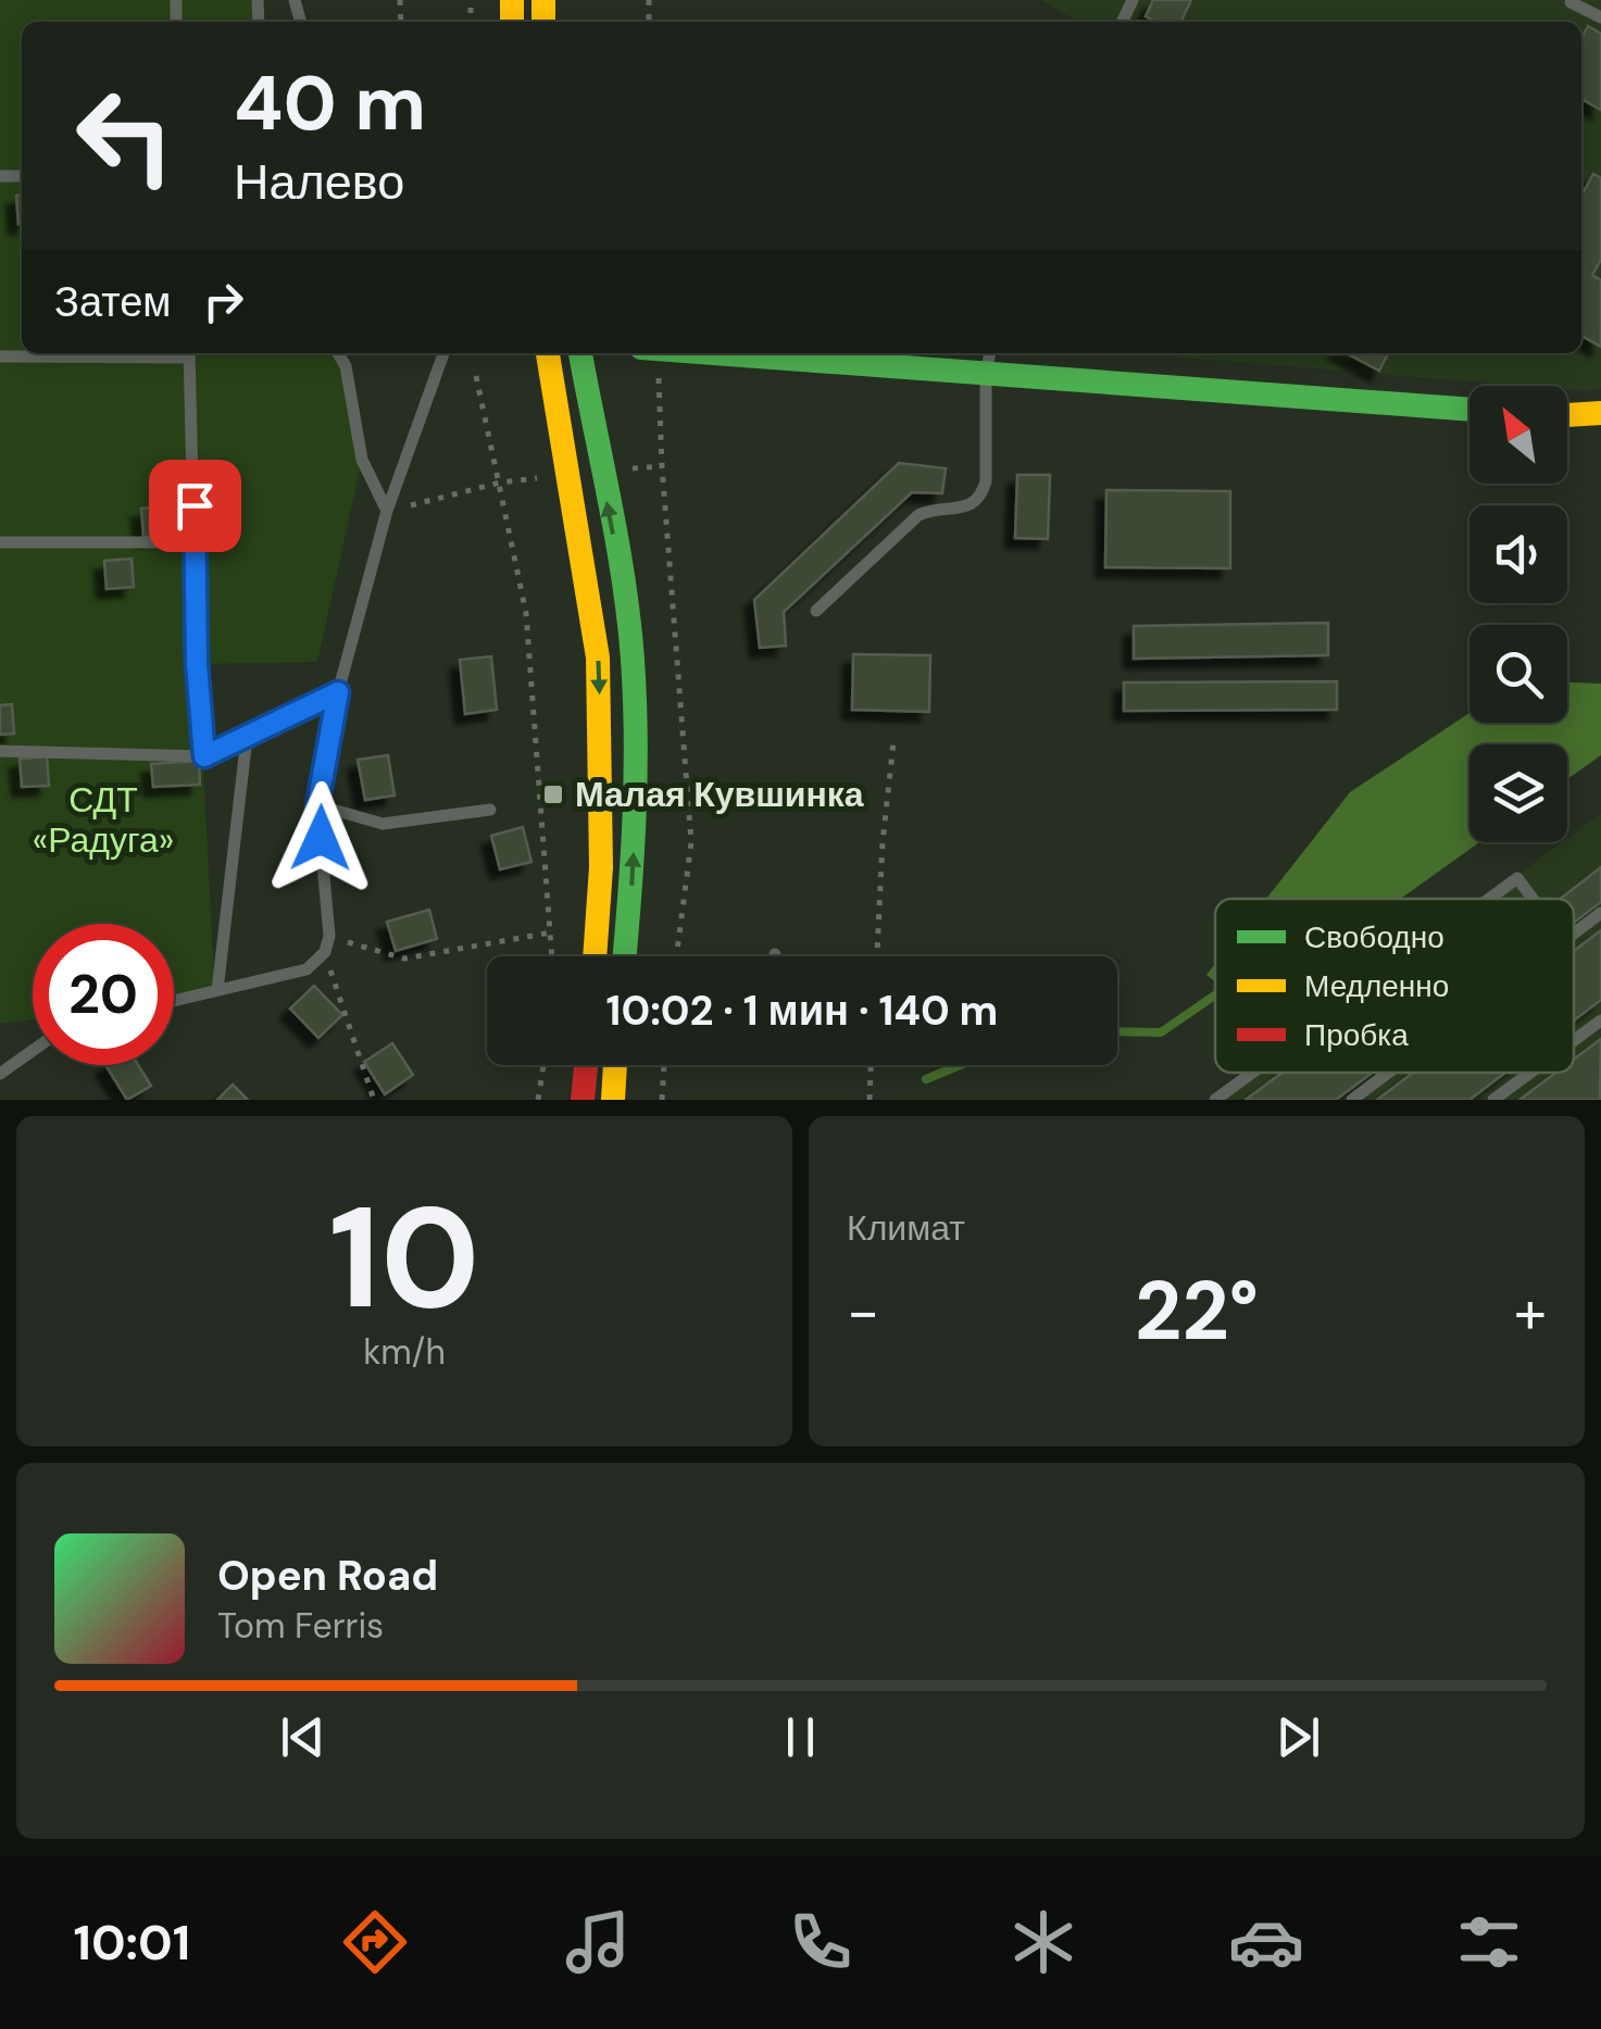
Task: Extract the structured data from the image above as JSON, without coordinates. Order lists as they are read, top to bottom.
{
  "parks": ["СДТ «Радуга»"],
  "places": {
    "transit": ["Малая Кувшинка"]
  },
  "legend": ["Свободно", "Медленно", "Пробка"],
  "north": "top left",
  "page": {
    "turn": ["40 m", "Налево"],
    "then": "Затем",
    "limit": "20",
    "trip": "10:02 · 1 мин · 140 m",
    "tile": [
      ["10", "km/h"],
      "Климат"
    ],
    "heat": ["−", "22°", "+"],
    "song": ["Open Road", "Tom Ferris"],
    "tabs": "10:01"
  }
}
